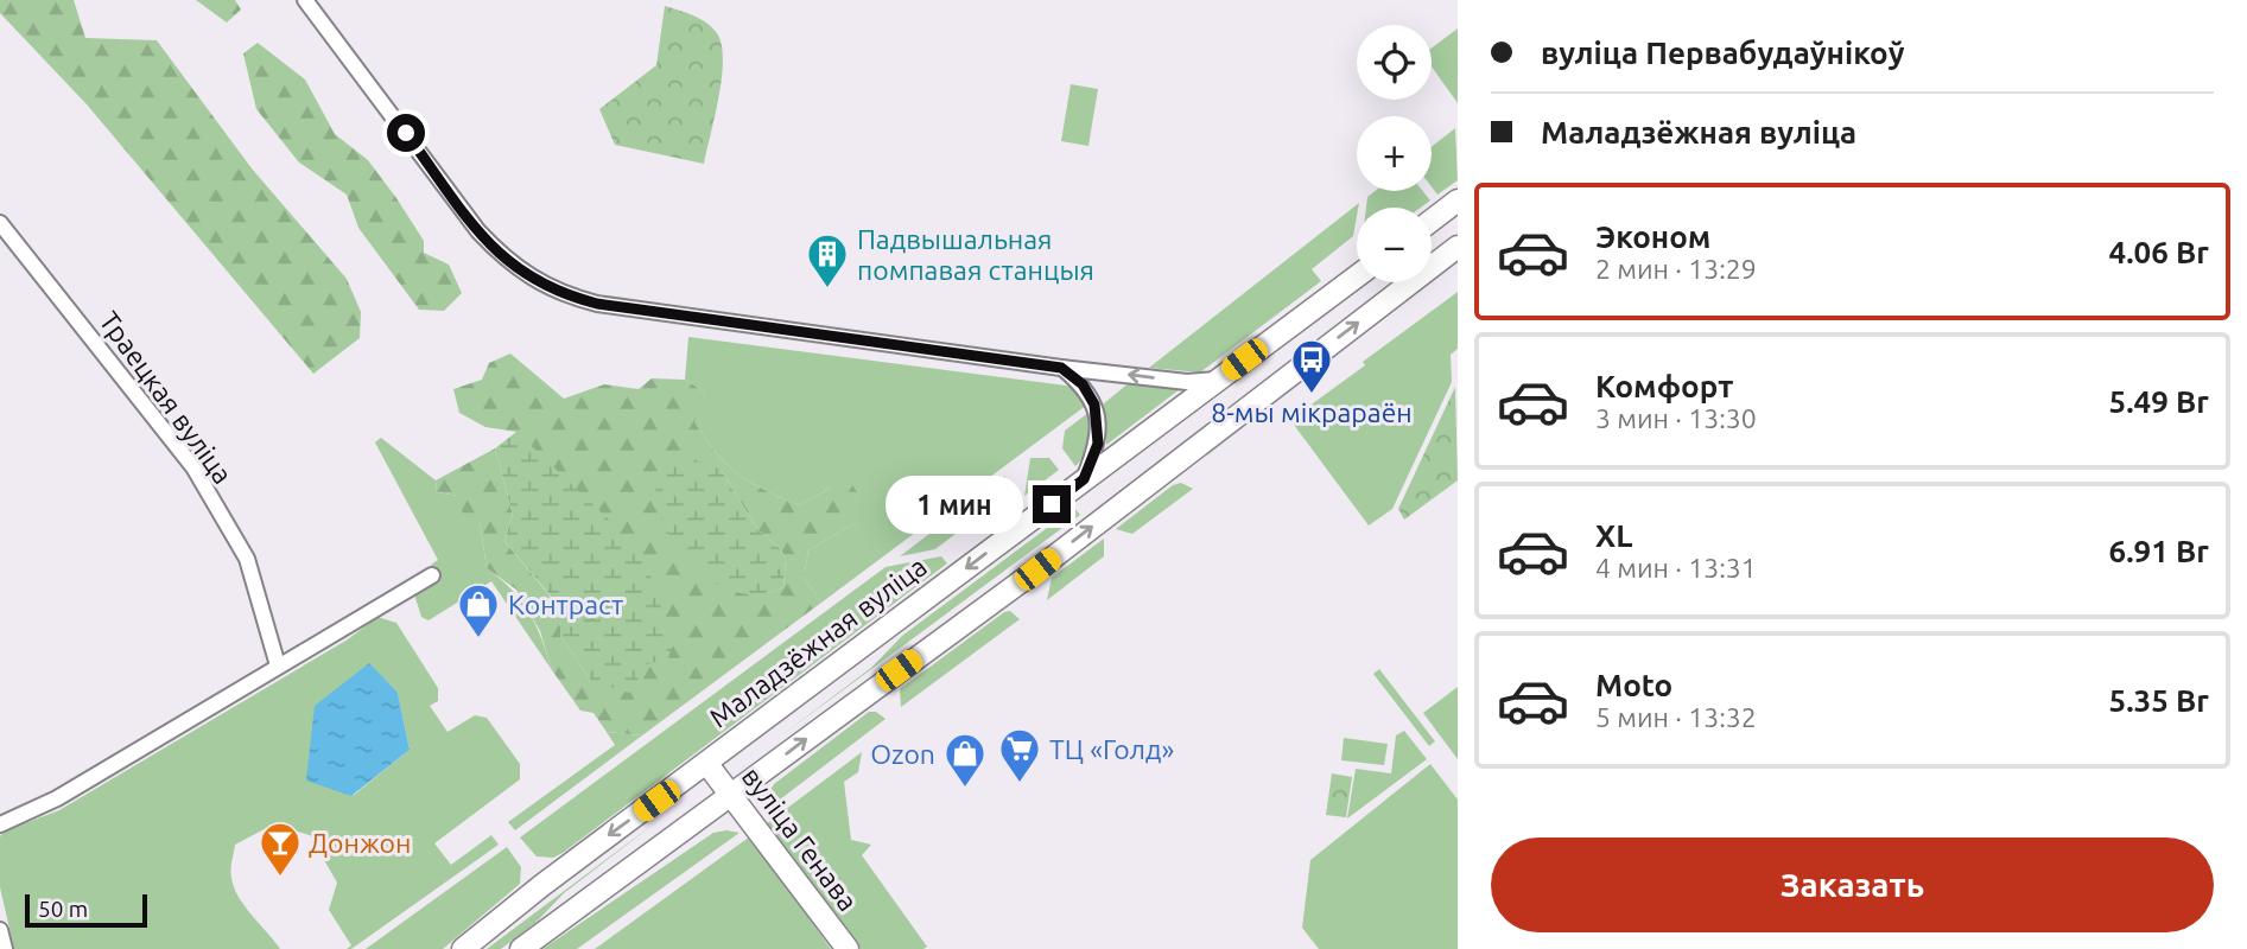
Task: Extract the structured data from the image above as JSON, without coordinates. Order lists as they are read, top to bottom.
{
  "streets": {
    "main road": ["Маладзёжная вуліца", "вуліца Генава"],
    "street": ["Траецкая вуліца"]
  },
  "crossings": [
    ["Маладзёжная вуліца", "вуліца Генава"]
  ],
  "places": {
    "building": ["Падвышальная помпавая станцыя"],
    "bus stop": ["8-мы мікрараён"],
    "shop": ["Контраст", "Ozon"],
    "supermarket": ["ТЦ «Голд»"],
    "bar": ["Донжон"]
  },
  "scale_bar": "50 m",
  "page": {
    "banner": ["вуліца Первабудаўнікоў", "Маладзёжная вуліца"],
    "map_buttons": ["+", "−"],
    "list": [
      {
        "name": "Эконом",
        "note": "2 мин · 13:29",
        "value": "4.06 Br"
      },
      {
        "name": "Комфорт",
        "note": "3 мин · 13:30",
        "value": "5.49 Br"
      },
      {
        "name": "XL",
        "note": "4 мин · 13:31",
        "value": "6.91 Br"
      },
      {
        "name": "Moto",
        "note": "5 мин · 13:32",
        "value": "5.35 Br"
      }
    ],
    "bubble": "1 мин",
    "buttons": "Заказать",
    "scale": "50 m"
  }
}
